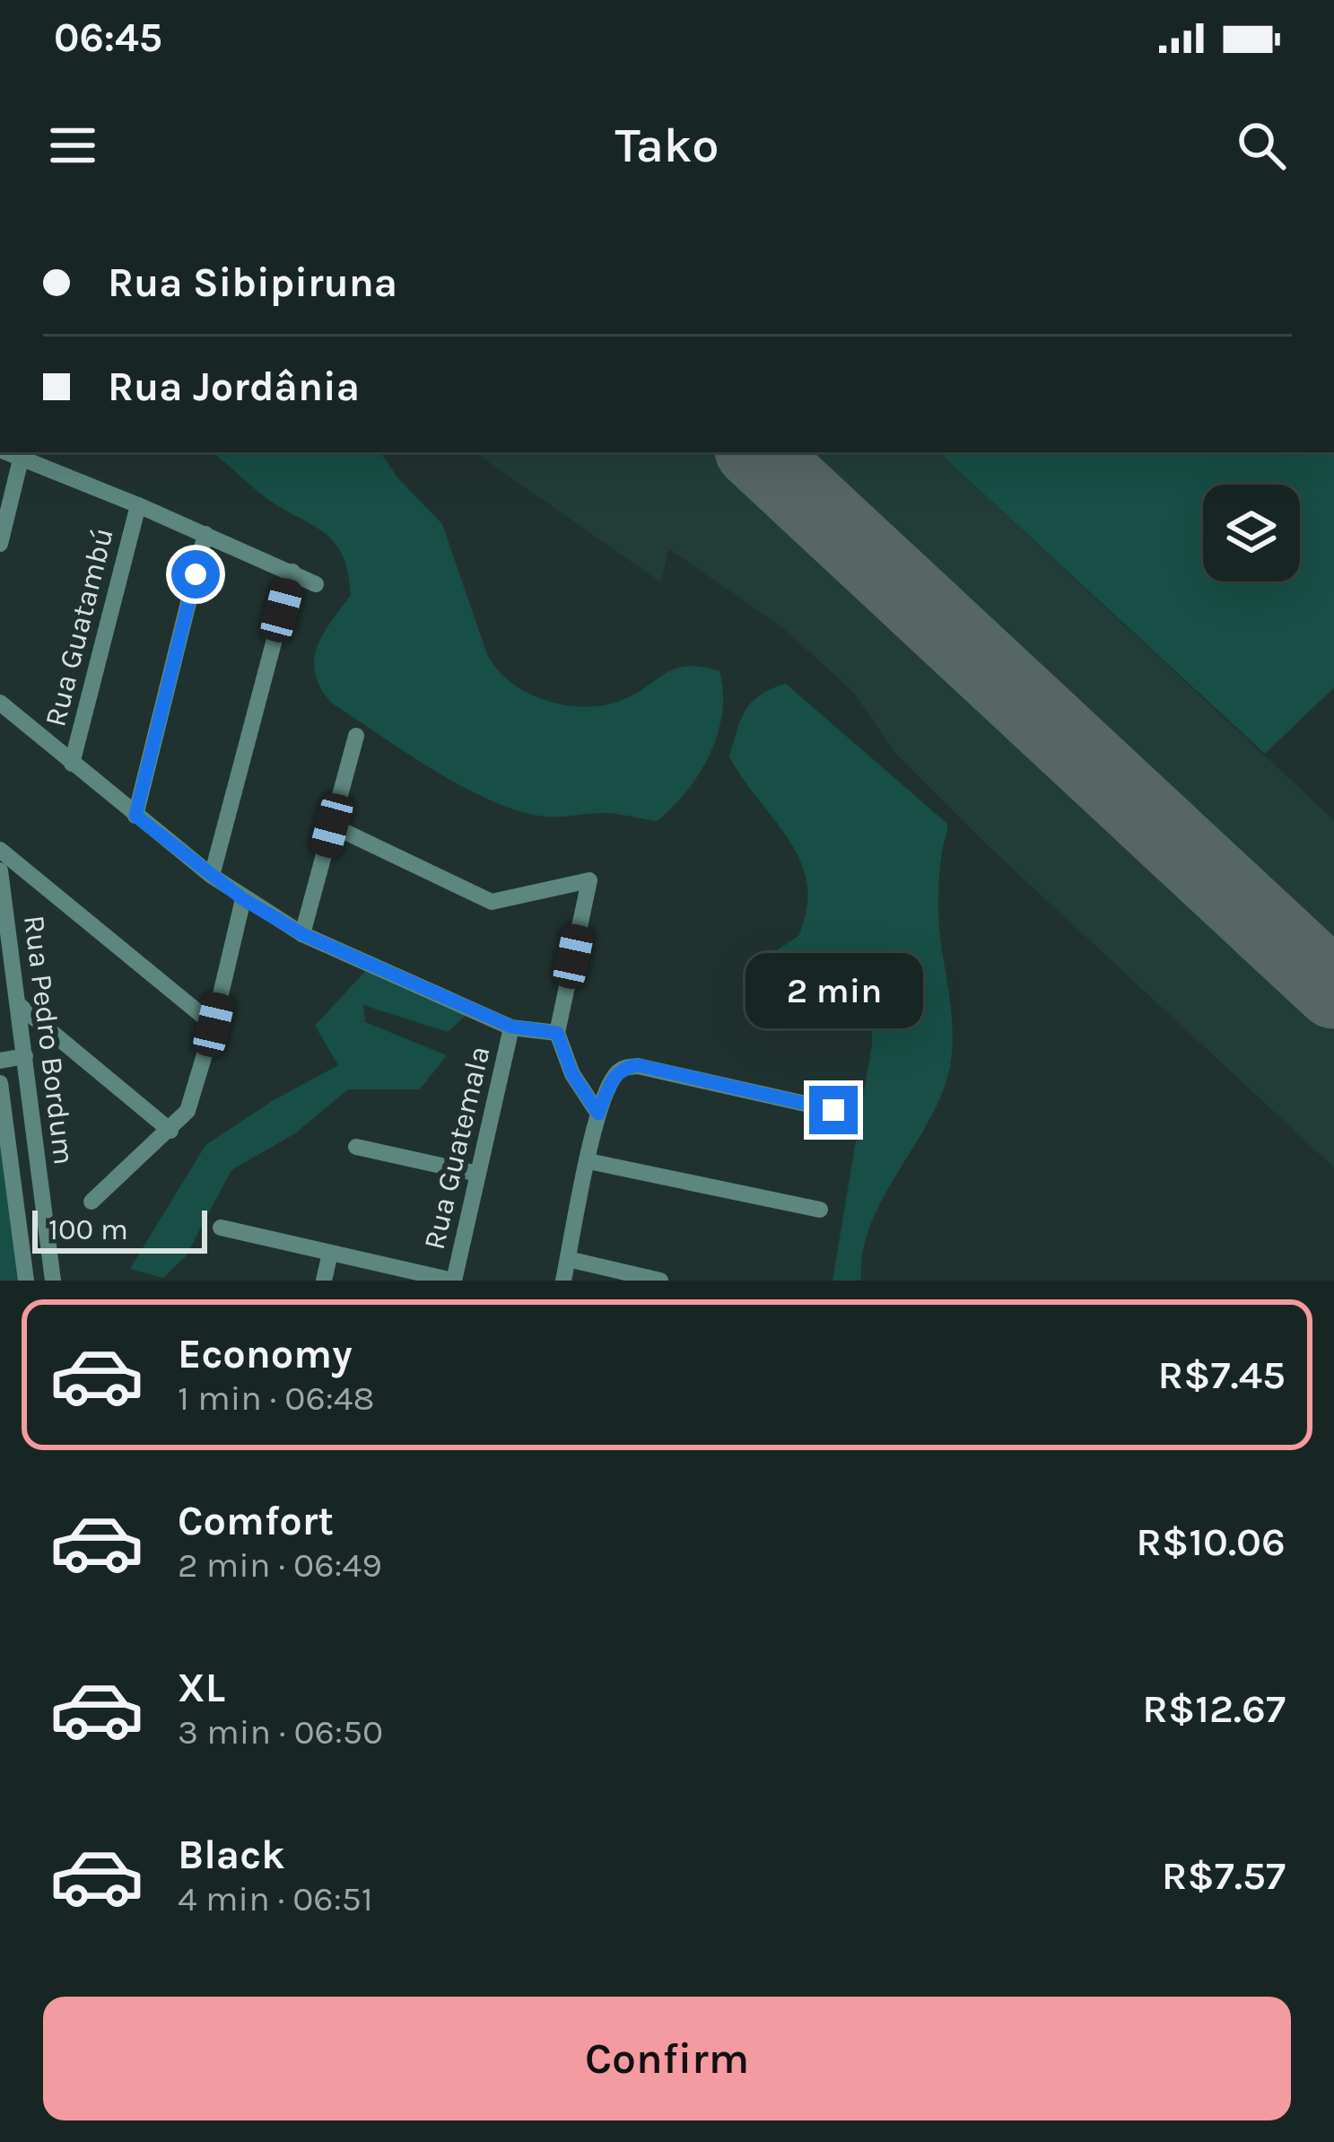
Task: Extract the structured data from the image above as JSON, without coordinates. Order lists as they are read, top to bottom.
{
  "streets": {
    "street": ["Rua Guatambú", "Rua Pedro Bordum", "Rua Guatemala"]
  },
  "scale_bar": "100 m",
  "page": {
    "status": "06:45",
    "header": "Tako",
    "banner": ["Rua Sibipiruna", "Rua Jordânia"],
    "bubble": "2 min",
    "scale": "100 m",
    "list": [
      {
        "name": "Economy",
        "note": "1 min · 06:48",
        "value": "R$7.45"
      },
      {
        "name": "Comfort",
        "note": "2 min · 06:49",
        "value": "R$10.06"
      },
      {
        "name": "XL",
        "note": "3 min · 06:50",
        "value": "R$12.67"
      },
      {
        "name": "Black",
        "note": "4 min · 06:51",
        "value": "R$7.57"
      }
    ],
    "buttons": "Confirm"
  }
}
